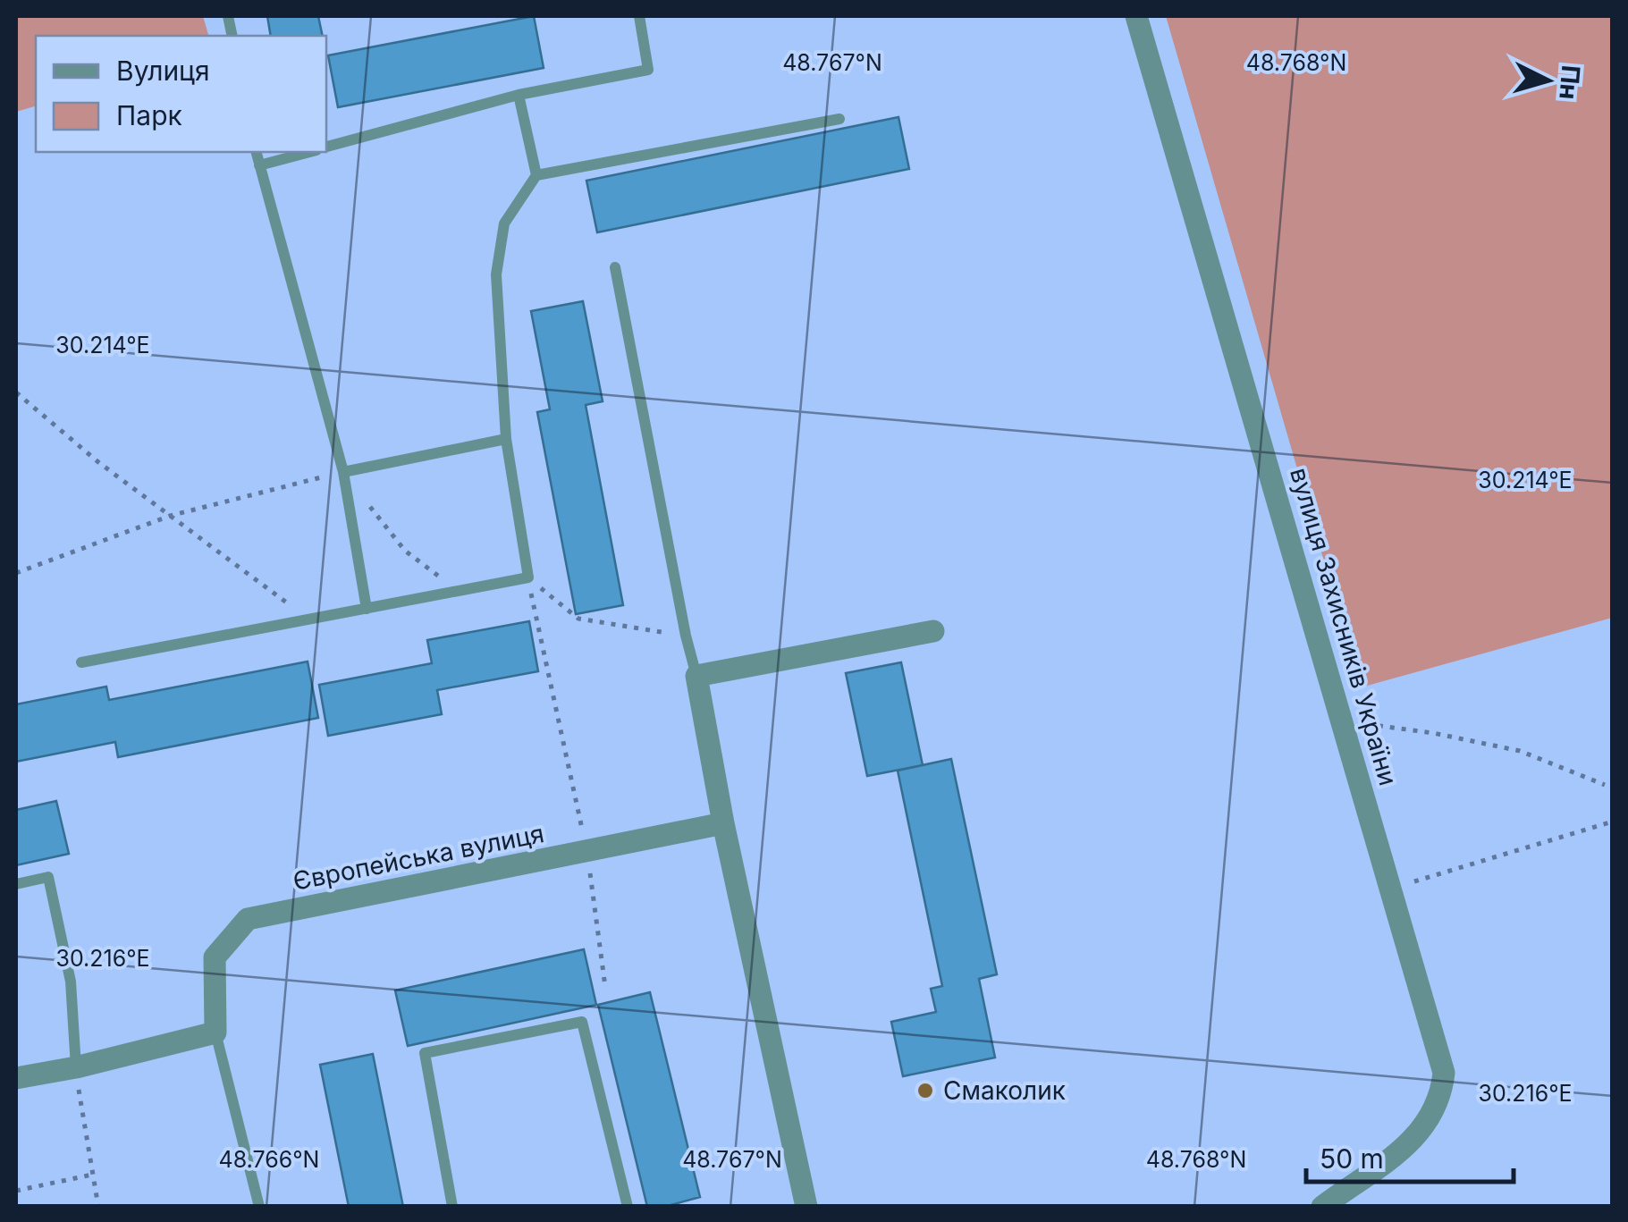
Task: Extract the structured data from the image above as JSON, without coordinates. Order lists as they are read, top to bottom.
{
  "streets": {
    "street": ["вулиця Захисників України", "Європейська вулиця"]
  },
  "places": ["Смаколик"],
  "legend": ["Вулиця", "Парк"],
  "scale_bar": "50 m",
  "north": "right",
  "coordinates": [
    "48.767°N",
    "48.768°N",
    "30.214°E",
    "30.216°E",
    "48.766°N"
  ]
}
